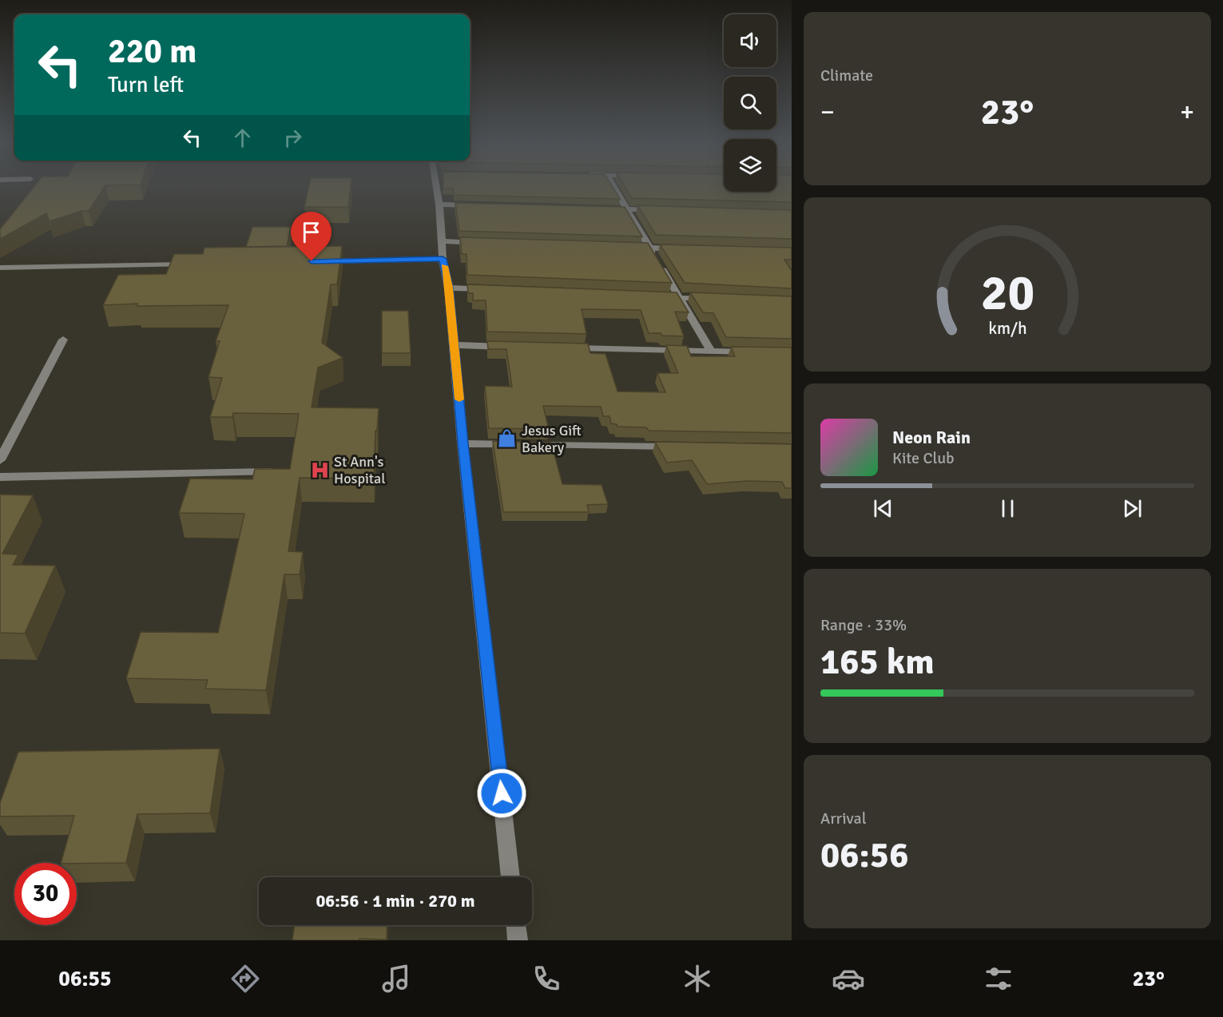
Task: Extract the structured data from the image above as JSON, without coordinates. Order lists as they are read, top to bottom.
{
  "places": {
    "shop": ["Jesus Gift Bakery"],
    "hospital": ["St Ann's Hospital"]
  },
  "page": {
    "tile": [
      "Climate",
      ["Range · 33%", "165 km"],
      ["Arrival", "06:56"]
    ],
    "turn": ["220 m", "Turn left"],
    "heat": ["−", "23°", "+"],
    "song": ["Neon Rain", "Kite Club"],
    "limit": "30",
    "trip": "06:56 · 1 min · 270 m",
    "tabs": ["06:55", "23°"],
    "gauge": ["20", "km/h"]
  }
}
